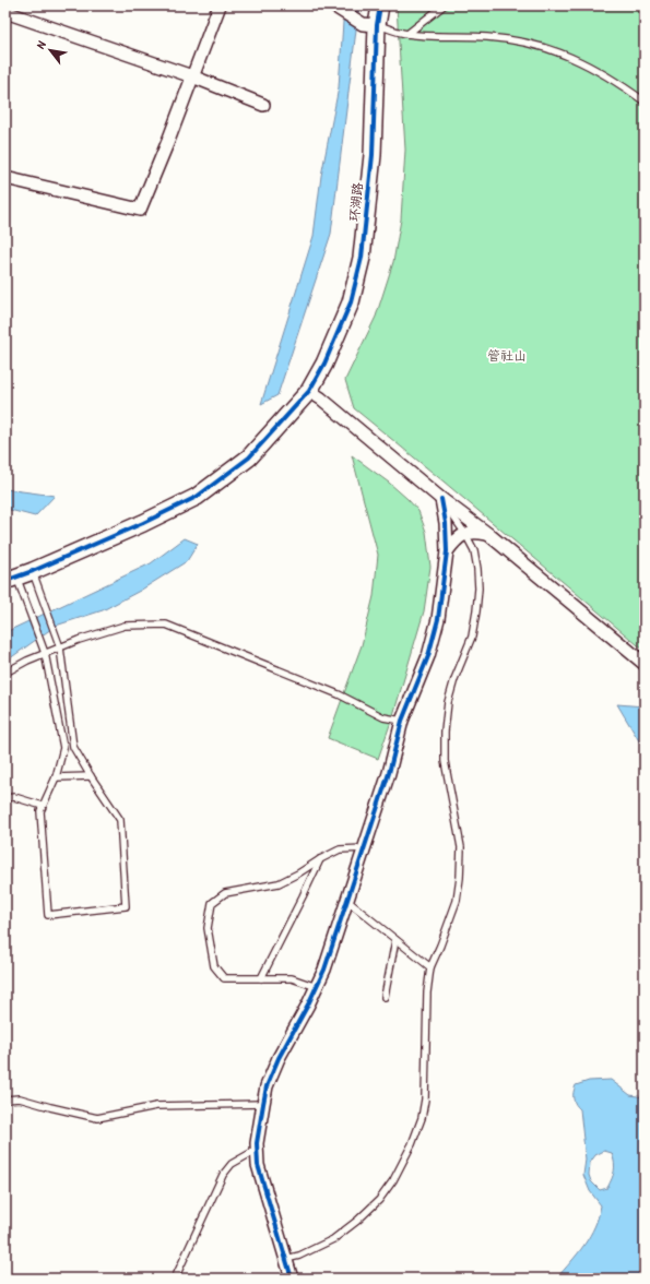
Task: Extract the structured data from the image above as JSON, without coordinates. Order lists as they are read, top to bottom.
{
  "streets": {
    "street": ["环湖路"]
  },
  "parks": ["管社山"],
  "north": "top left"
}
